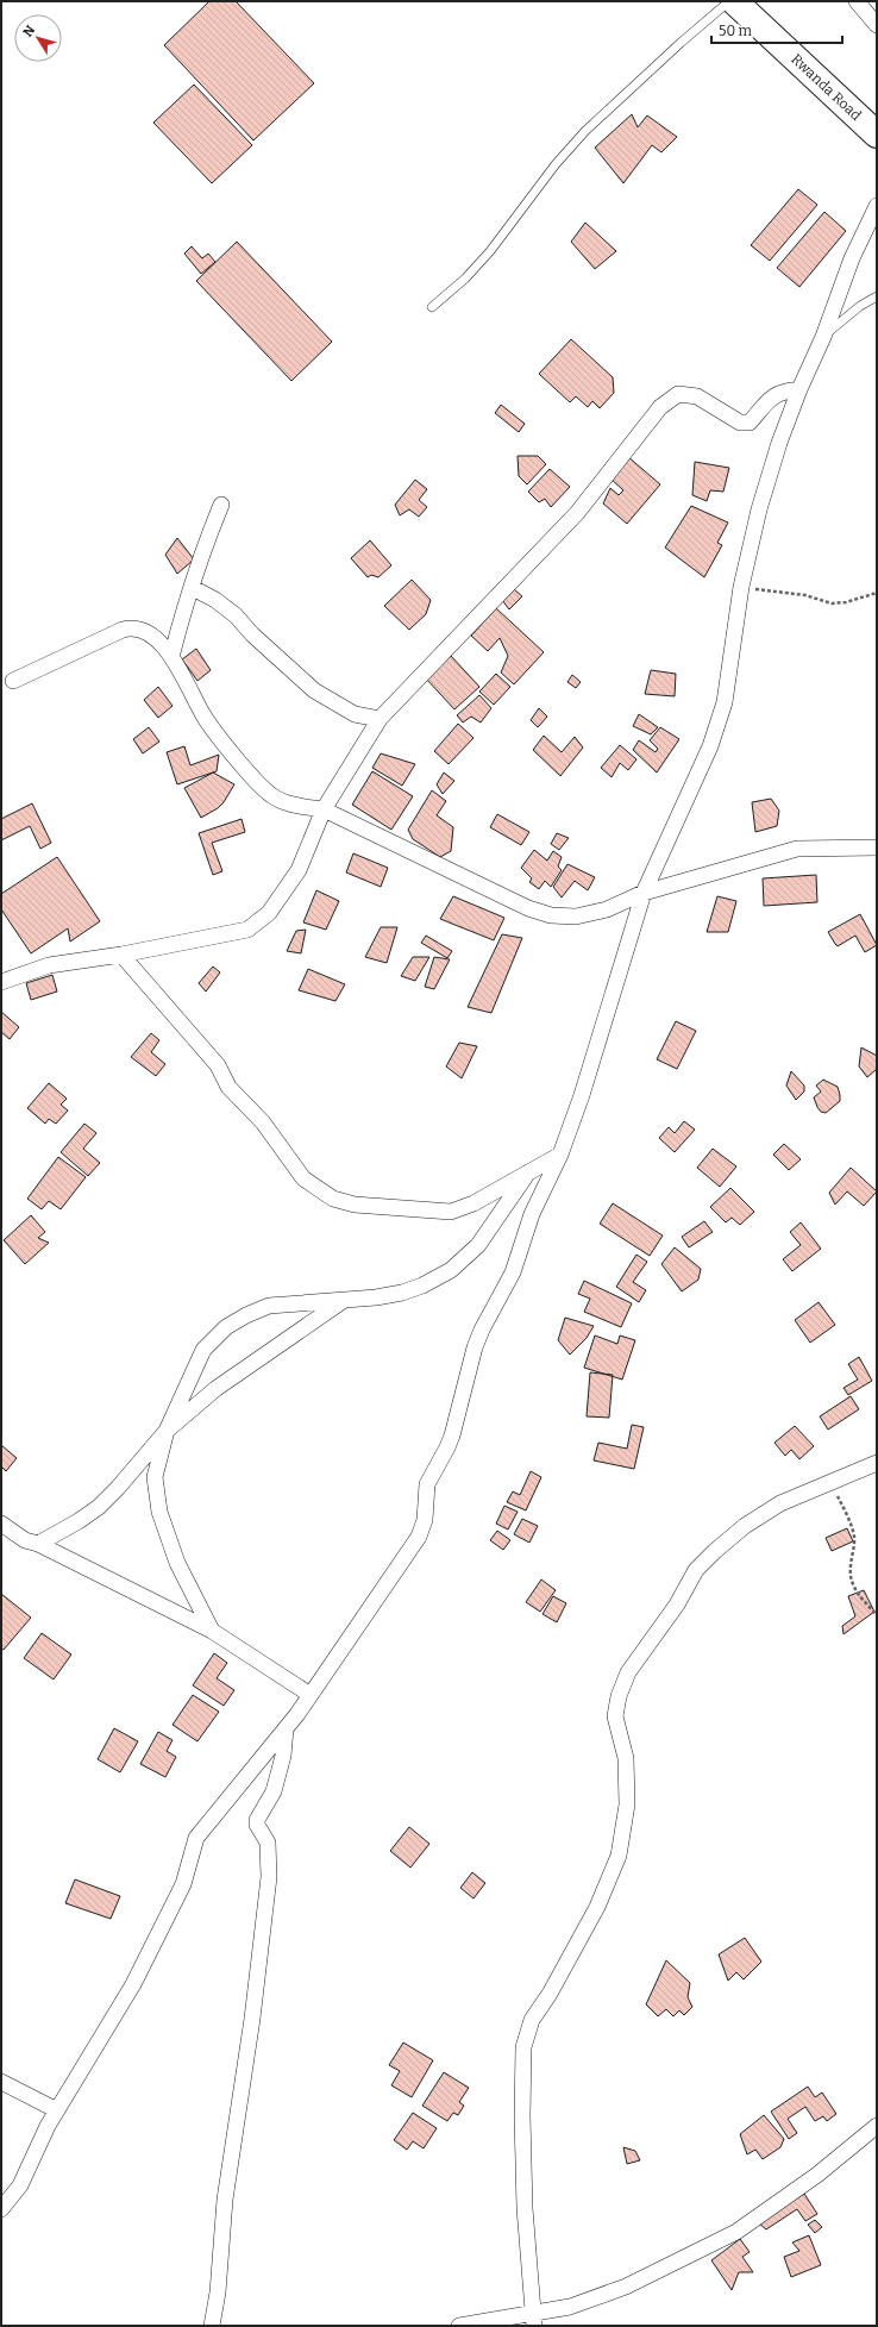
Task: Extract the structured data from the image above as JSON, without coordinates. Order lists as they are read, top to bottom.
{
  "streets": {
    "highway": ["Rwanda Road"]
  },
  "scale_bar": "50 m",
  "north": "top left"
}
